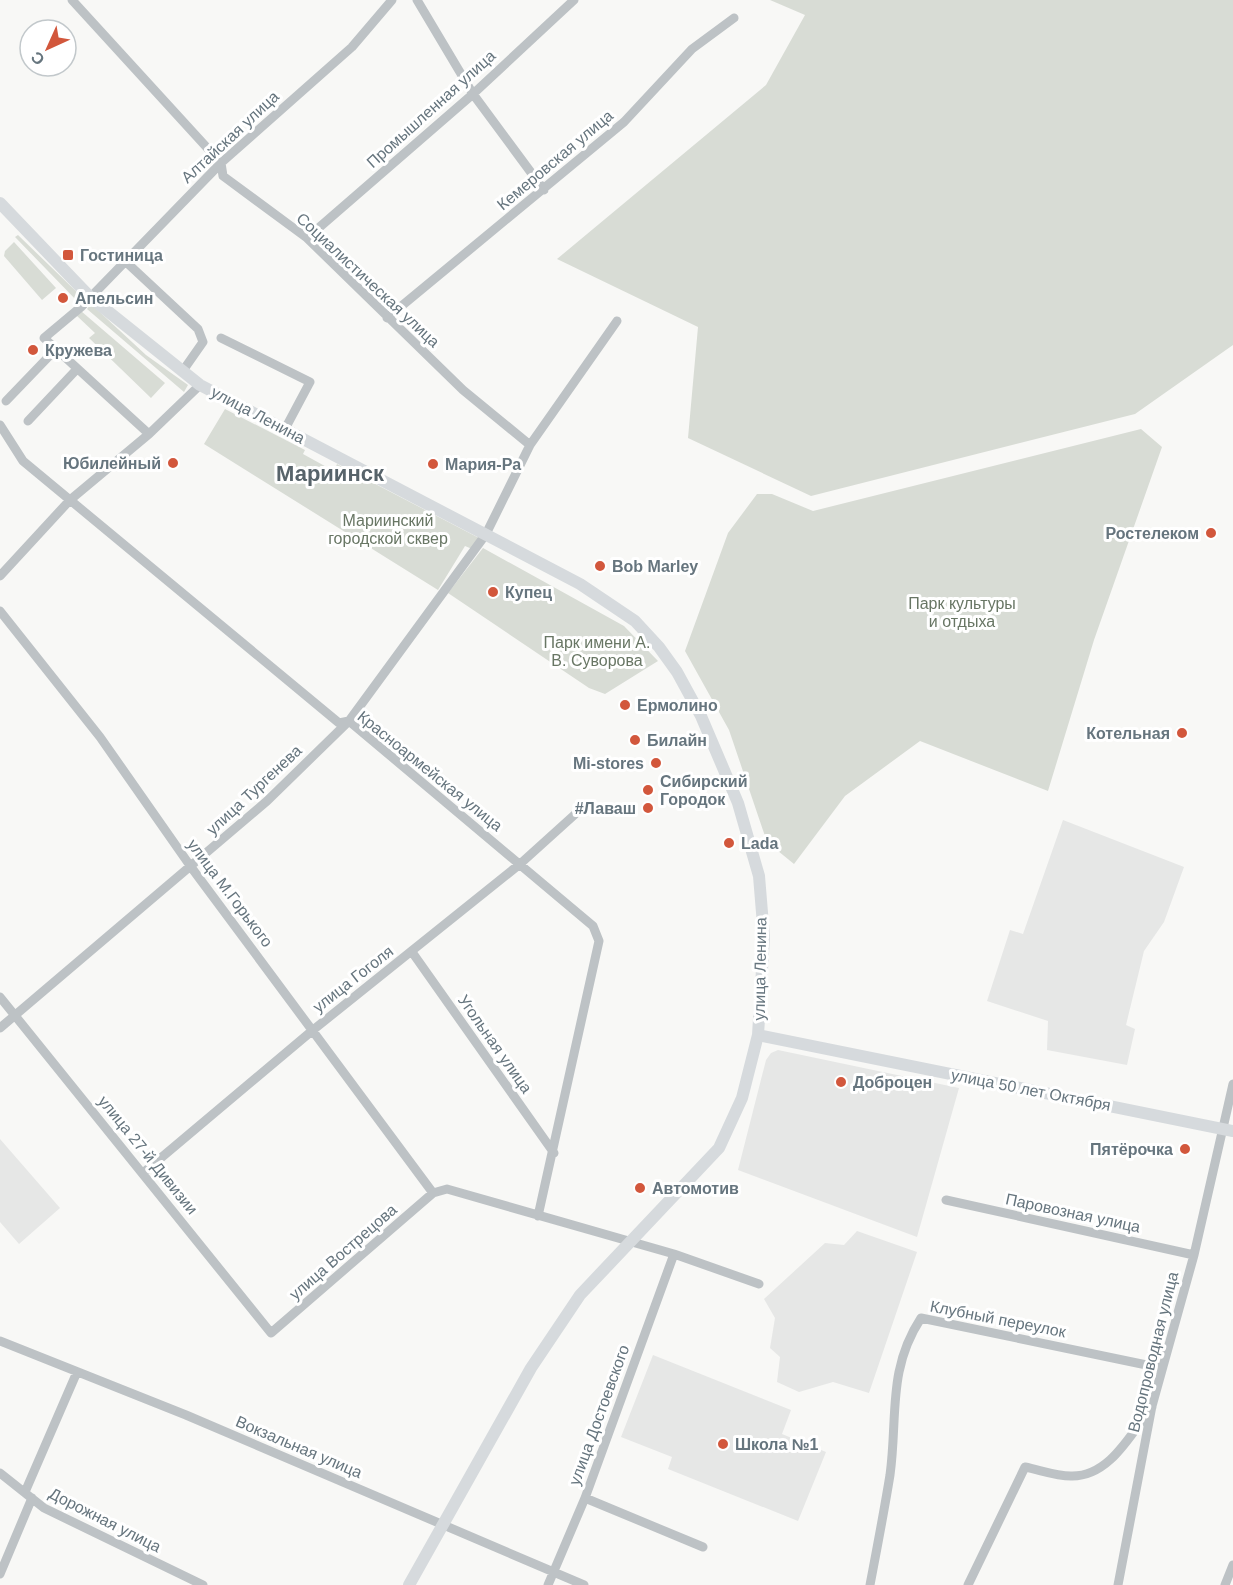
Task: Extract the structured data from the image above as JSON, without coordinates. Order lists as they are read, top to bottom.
{
  "streets": {
    "main road": ["улица Ленина", "улица 50 лет Октября"],
    "street": [
      "Промышленная улица",
      "Алтайская улица",
      "Кемеровская улица",
      "Социалистическая улица",
      "Красноармейская улица",
      "улица Тургенева",
      "улица М.Горького",
      "улица Гоголя",
      "Угольная улица",
      "улица 27-й Дивизии",
      "Паровозная улица",
      "улица Вострецова",
      "Клубный переулок",
      "Водопроводная улица",
      "улица Достоевского",
      "Вокзальная улица",
      "Дорожная улица"
    ]
  },
  "crossings": [
    ["Промышленная улица", "Социалистическая улица"],
    ["Алтайская улица", "Социалистическая улица"],
    ["Алтайская улица", "улица Ленина"],
    ["Кемеровская улица", "Социалистическая улица"],
    ["Социалистическая улица", "улица Тургенева"],
    ["улица Ленина", "улица Тургенева"],
    ["улица Ленина", "улица 50 лет Октября"],
    ["улица Ленина", "Вокзальная улица"],
    ["Красноармейская улица", "улица Тургенева"],
    ["Красноармейская улица", "улица Гоголя"],
    ["Красноармейская улица", "Угольная улица"],
    ["улица Тургенева", "улица М.Горького"],
    ["улица Тургенева", "улица 27-й Дивизии"],
    ["улица М.Горького", "улица Гоголя"],
    ["улица М.Горького", "улица Вострецова"],
    ["улица Гоголя", "Угольная улица"],
    ["улица Гоголя", "улица 27-й Дивизии"],
    ["улица 50 лет Октября", "Водопроводная улица"],
    ["улица 27-й Дивизии", "улица Вострецова"],
    ["Паровозная улица", "Водопроводная улица"],
    ["Клубный переулок", "Водопроводная улица"],
    ["улица Достоевского", "Вокзальная улица"]
  ],
  "districts": ["Мариинск"],
  "parks": ["Мариинский городской сквер", "Парк культуры и отдыха", "Парк имени А. В. Суворова"],
  "places": {
    "transit": ["Гостиница"],
    "other": [
      "Апельсин",
      "Кружева",
      "Юбилейный",
      "Мария-Ра",
      "Ростелеком",
      "Bob Marley",
      "Купец",
      "Ермолино",
      "Котельная",
      "Билайн",
      "Mi-stores",
      "Сибирский Городок",
      "#Лаваш",
      "Lada",
      "Доброцен",
      "Пятёрочка",
      "Автомотив",
      "Школа №1"
    ]
  },
  "north": "bottom left"
}
